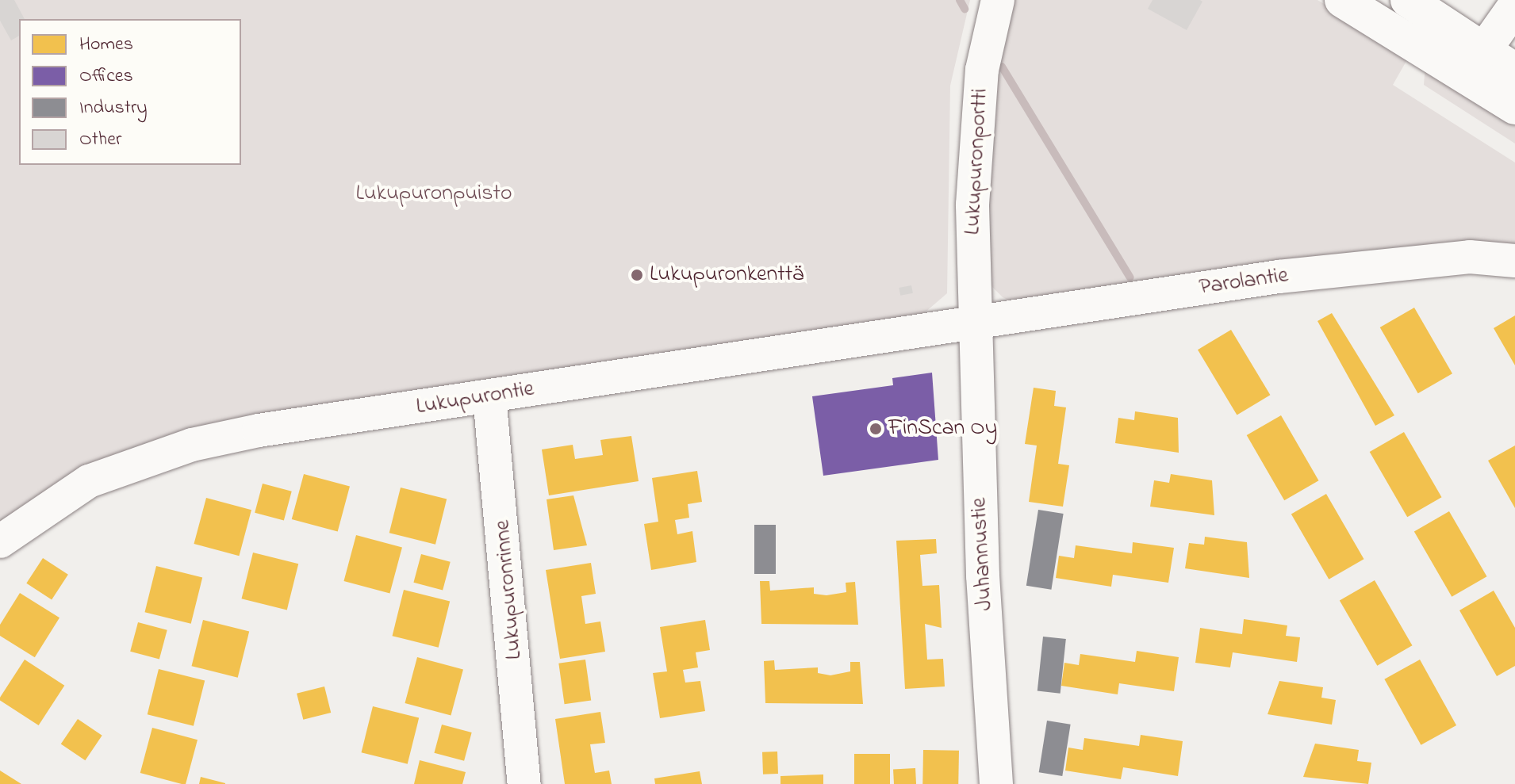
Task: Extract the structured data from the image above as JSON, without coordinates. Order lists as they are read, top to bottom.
{
  "streets": {
    "street": [
      "Lukupuronportti",
      "Parolantie",
      "Lukupurontie",
      "Juhannustie",
      "Lukupuronrinne"
    ]
  },
  "crossings": [
    ["Lukupuronportti", "Parolantie"],
    ["Lukupuronportti", "Lukupurontie"],
    ["Lukupuronportti", "Juhannustie"],
    ["Parolantie", "Lukupurontie"],
    ["Parolantie", "Juhannustie"],
    ["Lukupurontie", "Juhannustie"],
    ["Lukupurontie", "Lukupuronrinne"]
  ],
  "parks": ["Lukupuronpuisto"],
  "places": ["Lukupuronkenttä", "FinScan Oy"],
  "legend": [
    "Homes",
    "Offices",
    "Industry",
    "Other"
  ]
}
